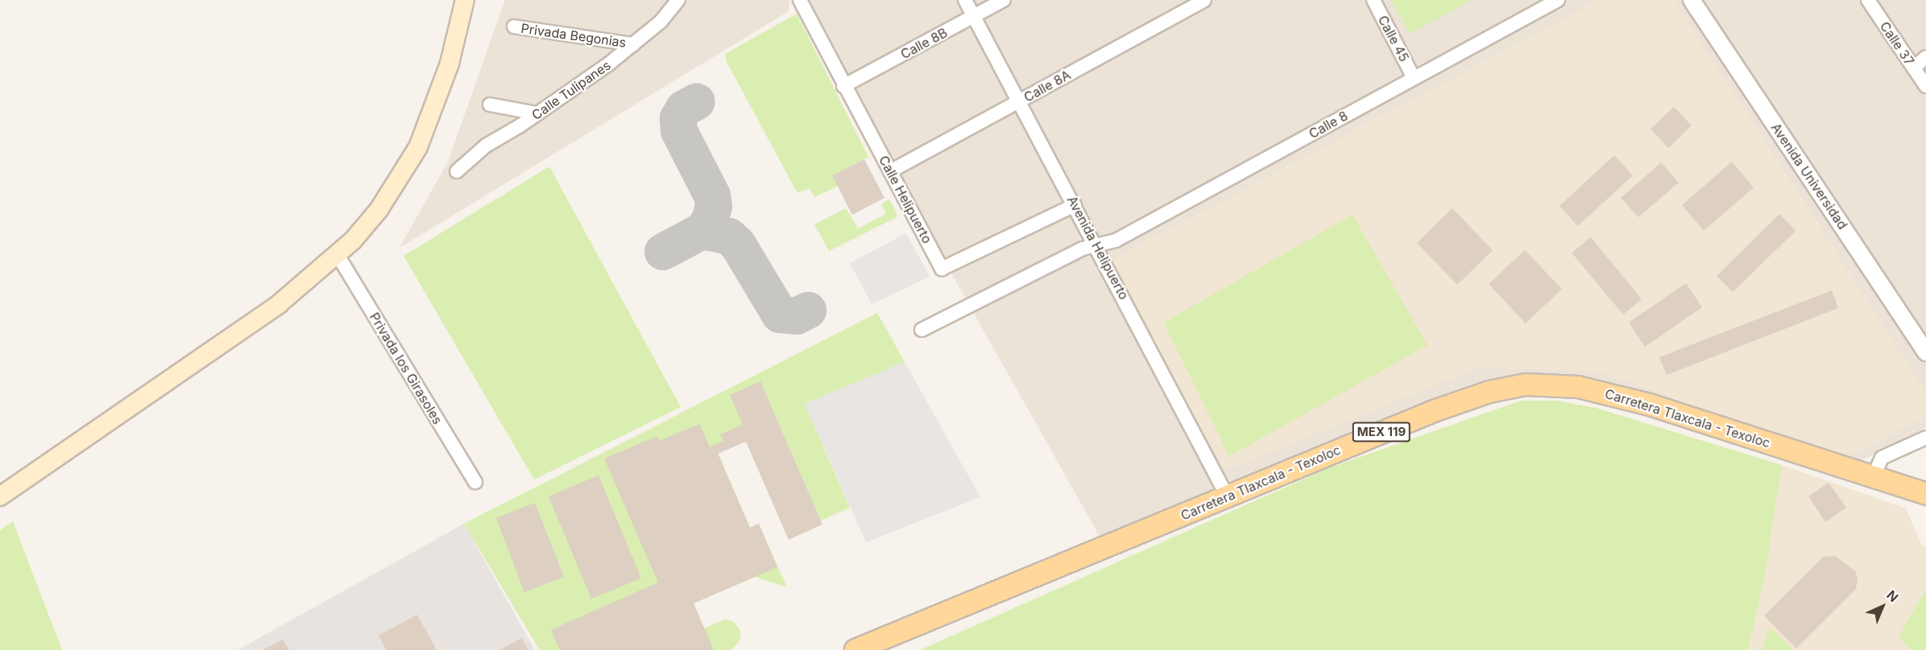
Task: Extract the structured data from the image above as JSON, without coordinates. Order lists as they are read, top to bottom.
{
  "streets": {
    "main road": ["Carretera Tlaxcala - Texoloc", "MEX 119"],
    "street": [
      "Privada Begonias",
      "Calle 45",
      "Calle 8B",
      "Calle 37",
      "Calle 8A",
      "Calle Tulipanes",
      "Calle 8",
      "Avenida Universidad",
      "Calle Helipuerto",
      "Avenida Helipuerto",
      "Privada los Girasoles"
    ]
  },
  "crossings": [
    ["Privada Begonias", "Calle Tulipanes"],
    ["Calle 45", "Calle 8"],
    ["Calle 8B", "Calle Helipuerto"],
    ["Calle 8B", "Avenida Helipuerto"],
    ["Calle 8A", "Calle Helipuerto"],
    ["Calle 8A", "Avenida Helipuerto"],
    ["Calle 8", "Avenida Helipuerto"],
    ["Calle Helipuerto", "Avenida Helipuerto"],
    ["Avenida Helipuerto", "Carretera Tlaxcala - Texoloc"]
  ],
  "north": "top right"
}
